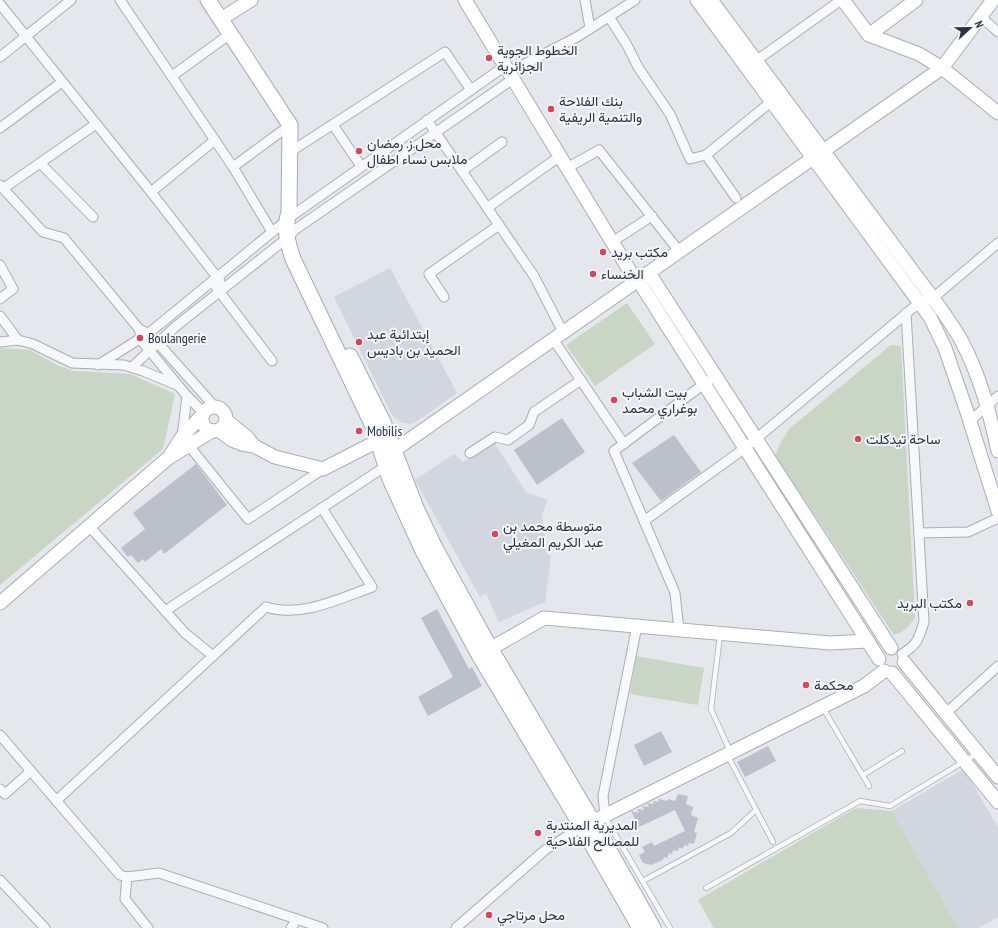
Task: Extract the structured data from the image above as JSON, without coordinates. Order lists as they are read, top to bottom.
{
  "places": [
    "الخطوط الجوية الجزائرية",
    "بنك الفلاحة والتنمية الريفية",
    "محل.ز. رمضان ملابس نساء اطفال",
    "مكتب بريد",
    "الخنساء",
    "Boulangerie",
    "إبتدائية عبد الحميد بن باديس",
    "بيت الشباب بوغراري محمد",
    "Mobilis",
    "ساحة تيدكلت",
    "متوسطة محمد بن عبد الكريم المغيلي",
    "مكتب البريد",
    "محكمة",
    "المديرية المنتدبة للمصالح الفلاحية",
    "محل مرتاجي"
  ],
  "north": "right"
}
